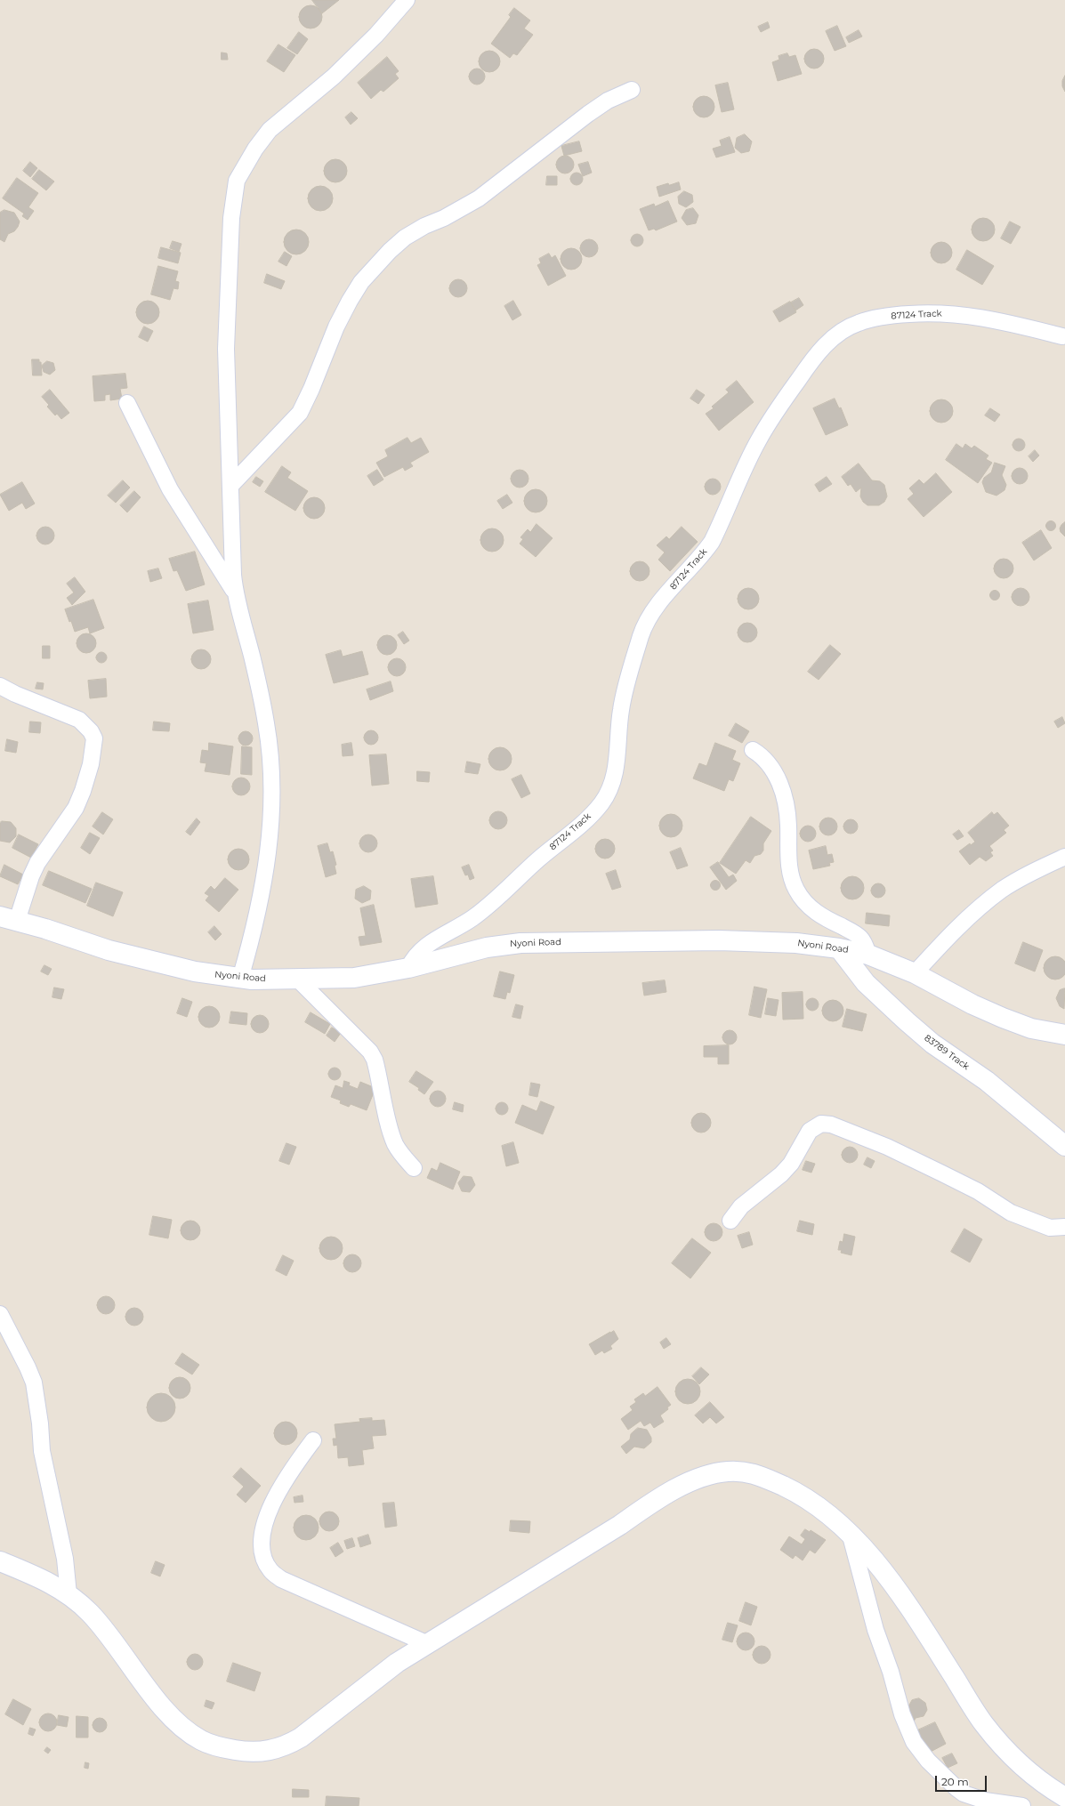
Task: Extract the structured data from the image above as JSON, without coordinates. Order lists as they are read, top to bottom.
{
  "streets": {
    "street": ["87124 Track", "Nyoni Road", "83789 Track"]
  },
  "crossings": [
    ["87124 Track", "Nyoni Road"],
    ["Nyoni Road", "83789 Track"]
  ],
  "scale_bar": "20 m"
}
